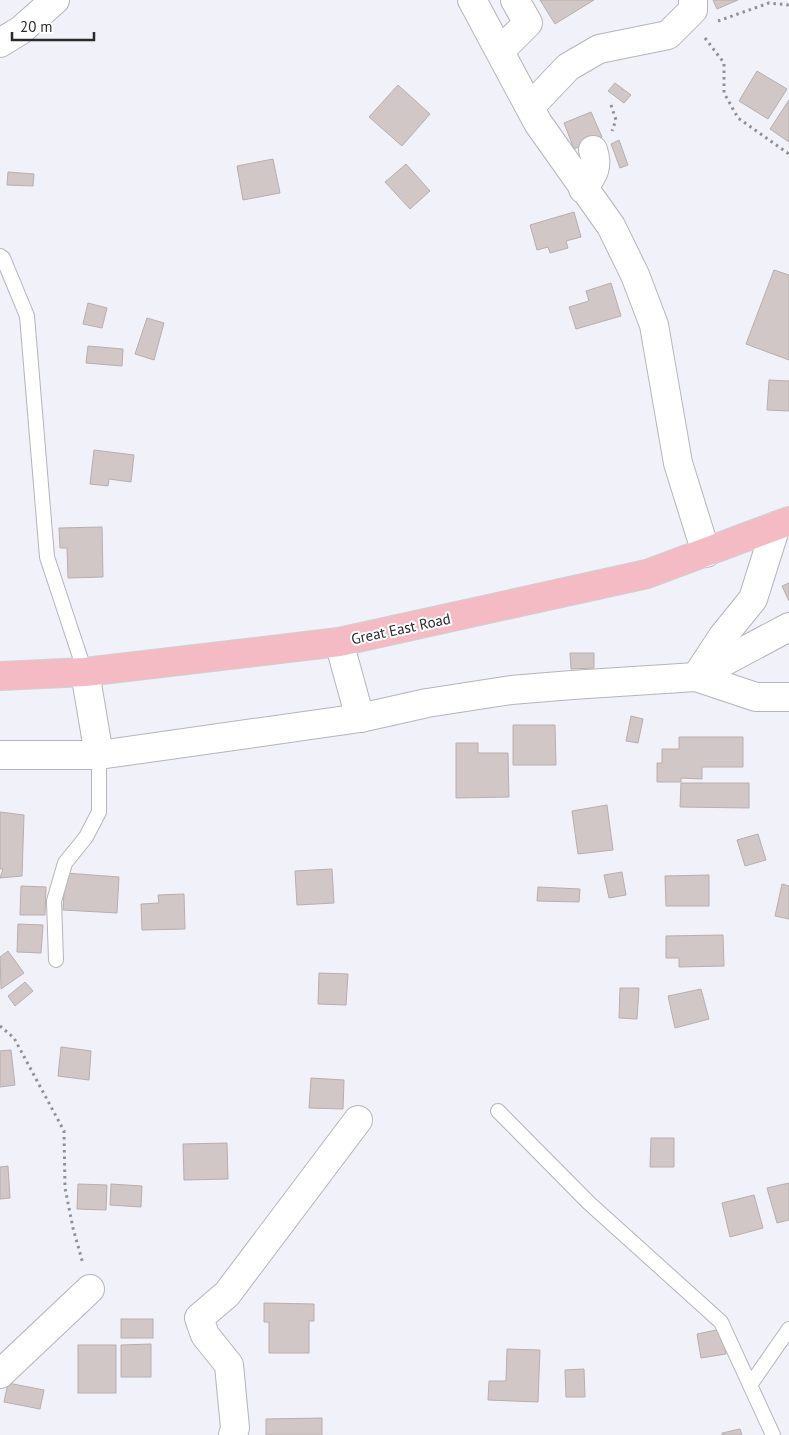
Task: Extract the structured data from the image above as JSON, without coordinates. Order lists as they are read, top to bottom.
{
  "streets": {
    "highway": ["Great East Road"]
  },
  "scale_bar": "20 m"
}
